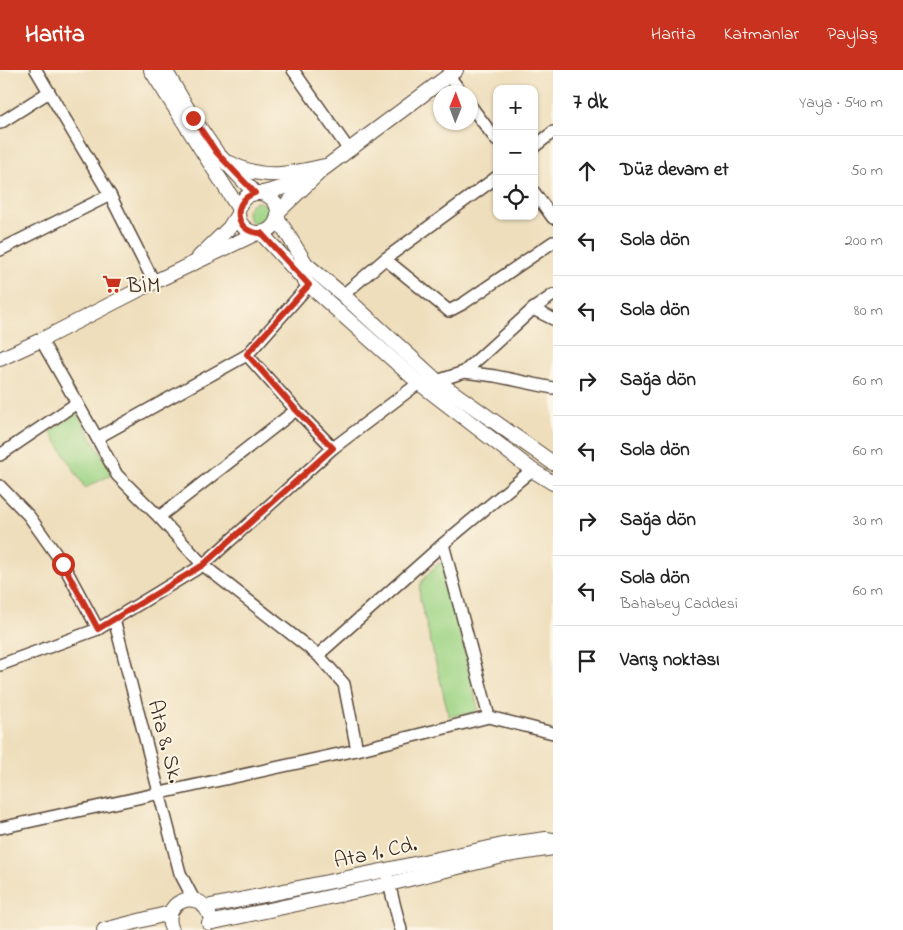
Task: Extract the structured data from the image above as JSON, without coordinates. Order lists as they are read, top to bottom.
{
  "streets": {
    "street": ["Ata 8. Sk.", "Ata 1. Cd."]
  },
  "places": {
    "supermarket": ["BİM"]
  },
  "north": "top",
  "page": {
    "header": "Harita",
    "nav": ["Harita", "Katmanlar", "Paylaş"],
    "heading": ["7 dk", "Yaya · 540 m"],
    "map_buttons": ["+", "−"],
    "list": [
      ["Düz devam et", "50 m"],
      ["Sola dön", "200 m"],
      ["Sola dön", "80 m"],
      ["Sağa dön", "60 m"],
      ["Sola dön", "60 m"],
      ["Sağa dön", "30 m"],
      ["Sola dön", "Bahabey Caddesi", "60 m"],
      "Varış noktası"
    ]
  }
}
